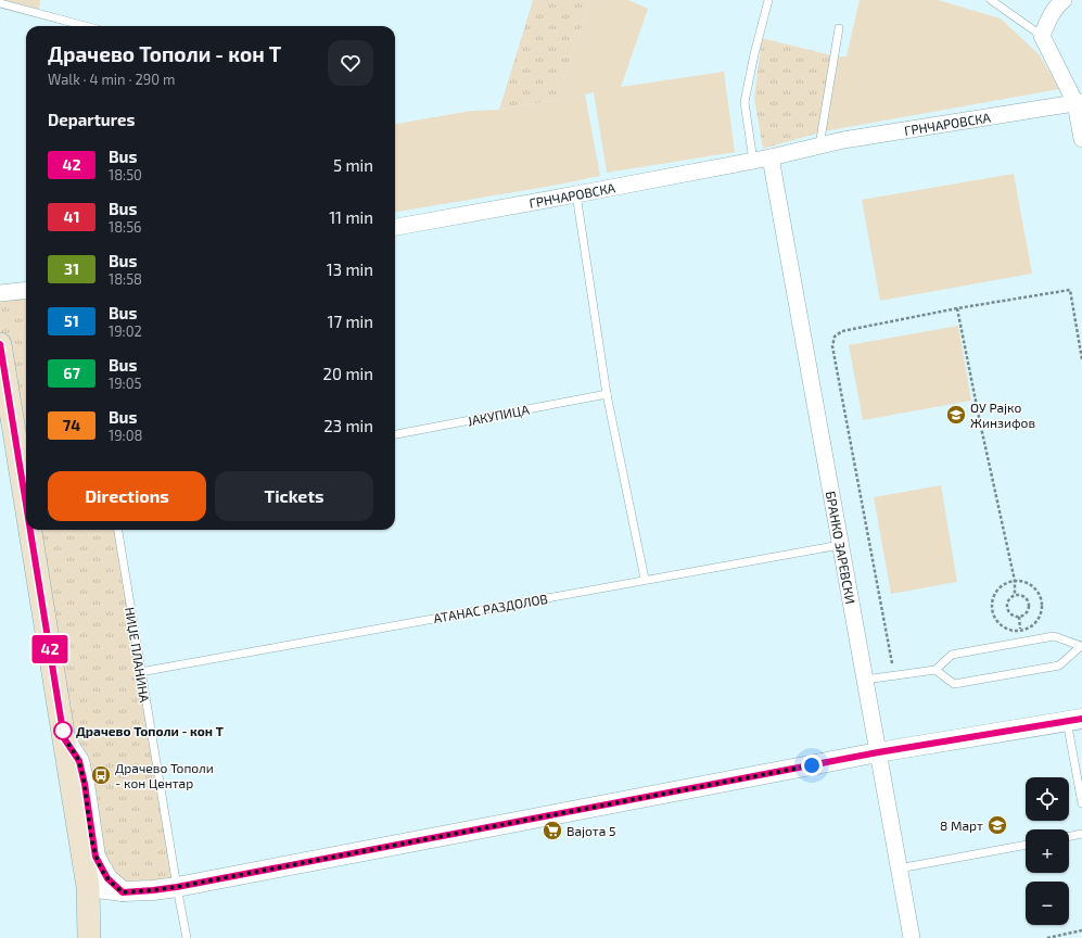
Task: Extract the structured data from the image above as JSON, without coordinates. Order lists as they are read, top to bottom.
{
  "streets": {
    "street": ["ГРНЧАРОВСКА", "БРАНКО ЗАРЕВСКИ"],
    "lane": ["ЈАКУПИЦА", "АТАНАС РАЗДОЛОВ", "НИЏЕ ПЛАНИНА"]
  },
  "crossings": [
    ["ГРНЧАРОВСКА", "БРАНКО ЗАРЕВСКИ"],
    ["БРАНКО ЗАРЕВСКИ", "АТАНАС РАЗДОЛОВ"],
    ["АТАНАС РАЗДОЛОВ", "НИЏЕ ПЛАНИНА"]
  ],
  "places": {
    "school or university": ["ОУ Рајко Жинзифов", "8 Март"],
    "other": ["Драчево Тополи - кон Т"],
    "bus stop": ["Драчево Тополи - кон Центар"],
    "supermarket": ["Вајота 5"]
  },
  "lines": ["bus line 42"],
  "page": {
    "on_map": "42",
    "heading": [
      ["Драчево Тополи - кон Т", "Walk · 4 min · 290 m"],
      "Departures"
    ],
    "list": [
      {
        "mark": "42",
        "name": "Bus",
        "note": "18:50",
        "value": "5 min"
      },
      {
        "mark": "41",
        "name": "Bus",
        "note": "18:56",
        "value": "11 min"
      },
      {
        "mark": "31",
        "name": "Bus",
        "note": "18:58",
        "value": "13 min"
      },
      {
        "mark": "51",
        "name": "Bus",
        "note": "19:02",
        "value": "17 min"
      },
      {
        "mark": "67",
        "name": "Bus",
        "note": "19:05",
        "value": "20 min"
      },
      {
        "mark": "74",
        "name": "Bus",
        "note": "19:08",
        "value": "23 min"
      }
    ],
    "buttons": ["Directions", "Tickets"],
    "map_buttons": ["+", "−"]
  }
}
